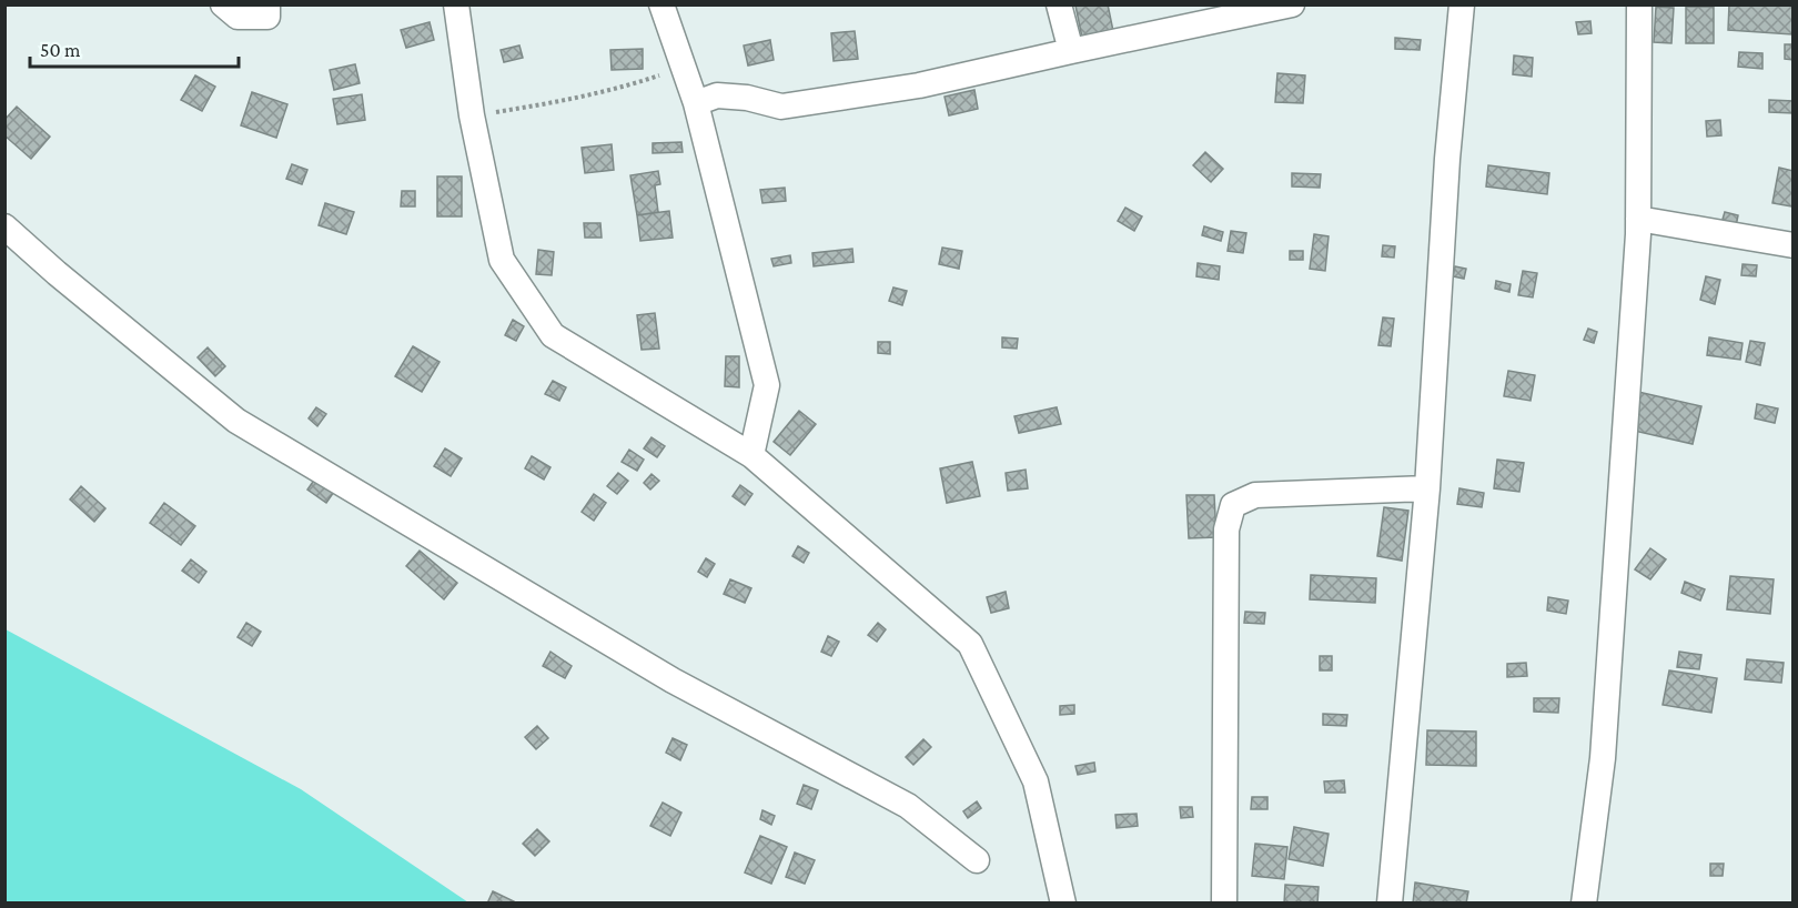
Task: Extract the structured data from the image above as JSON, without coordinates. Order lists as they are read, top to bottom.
{
  "scale_bar": "50 m"
}
